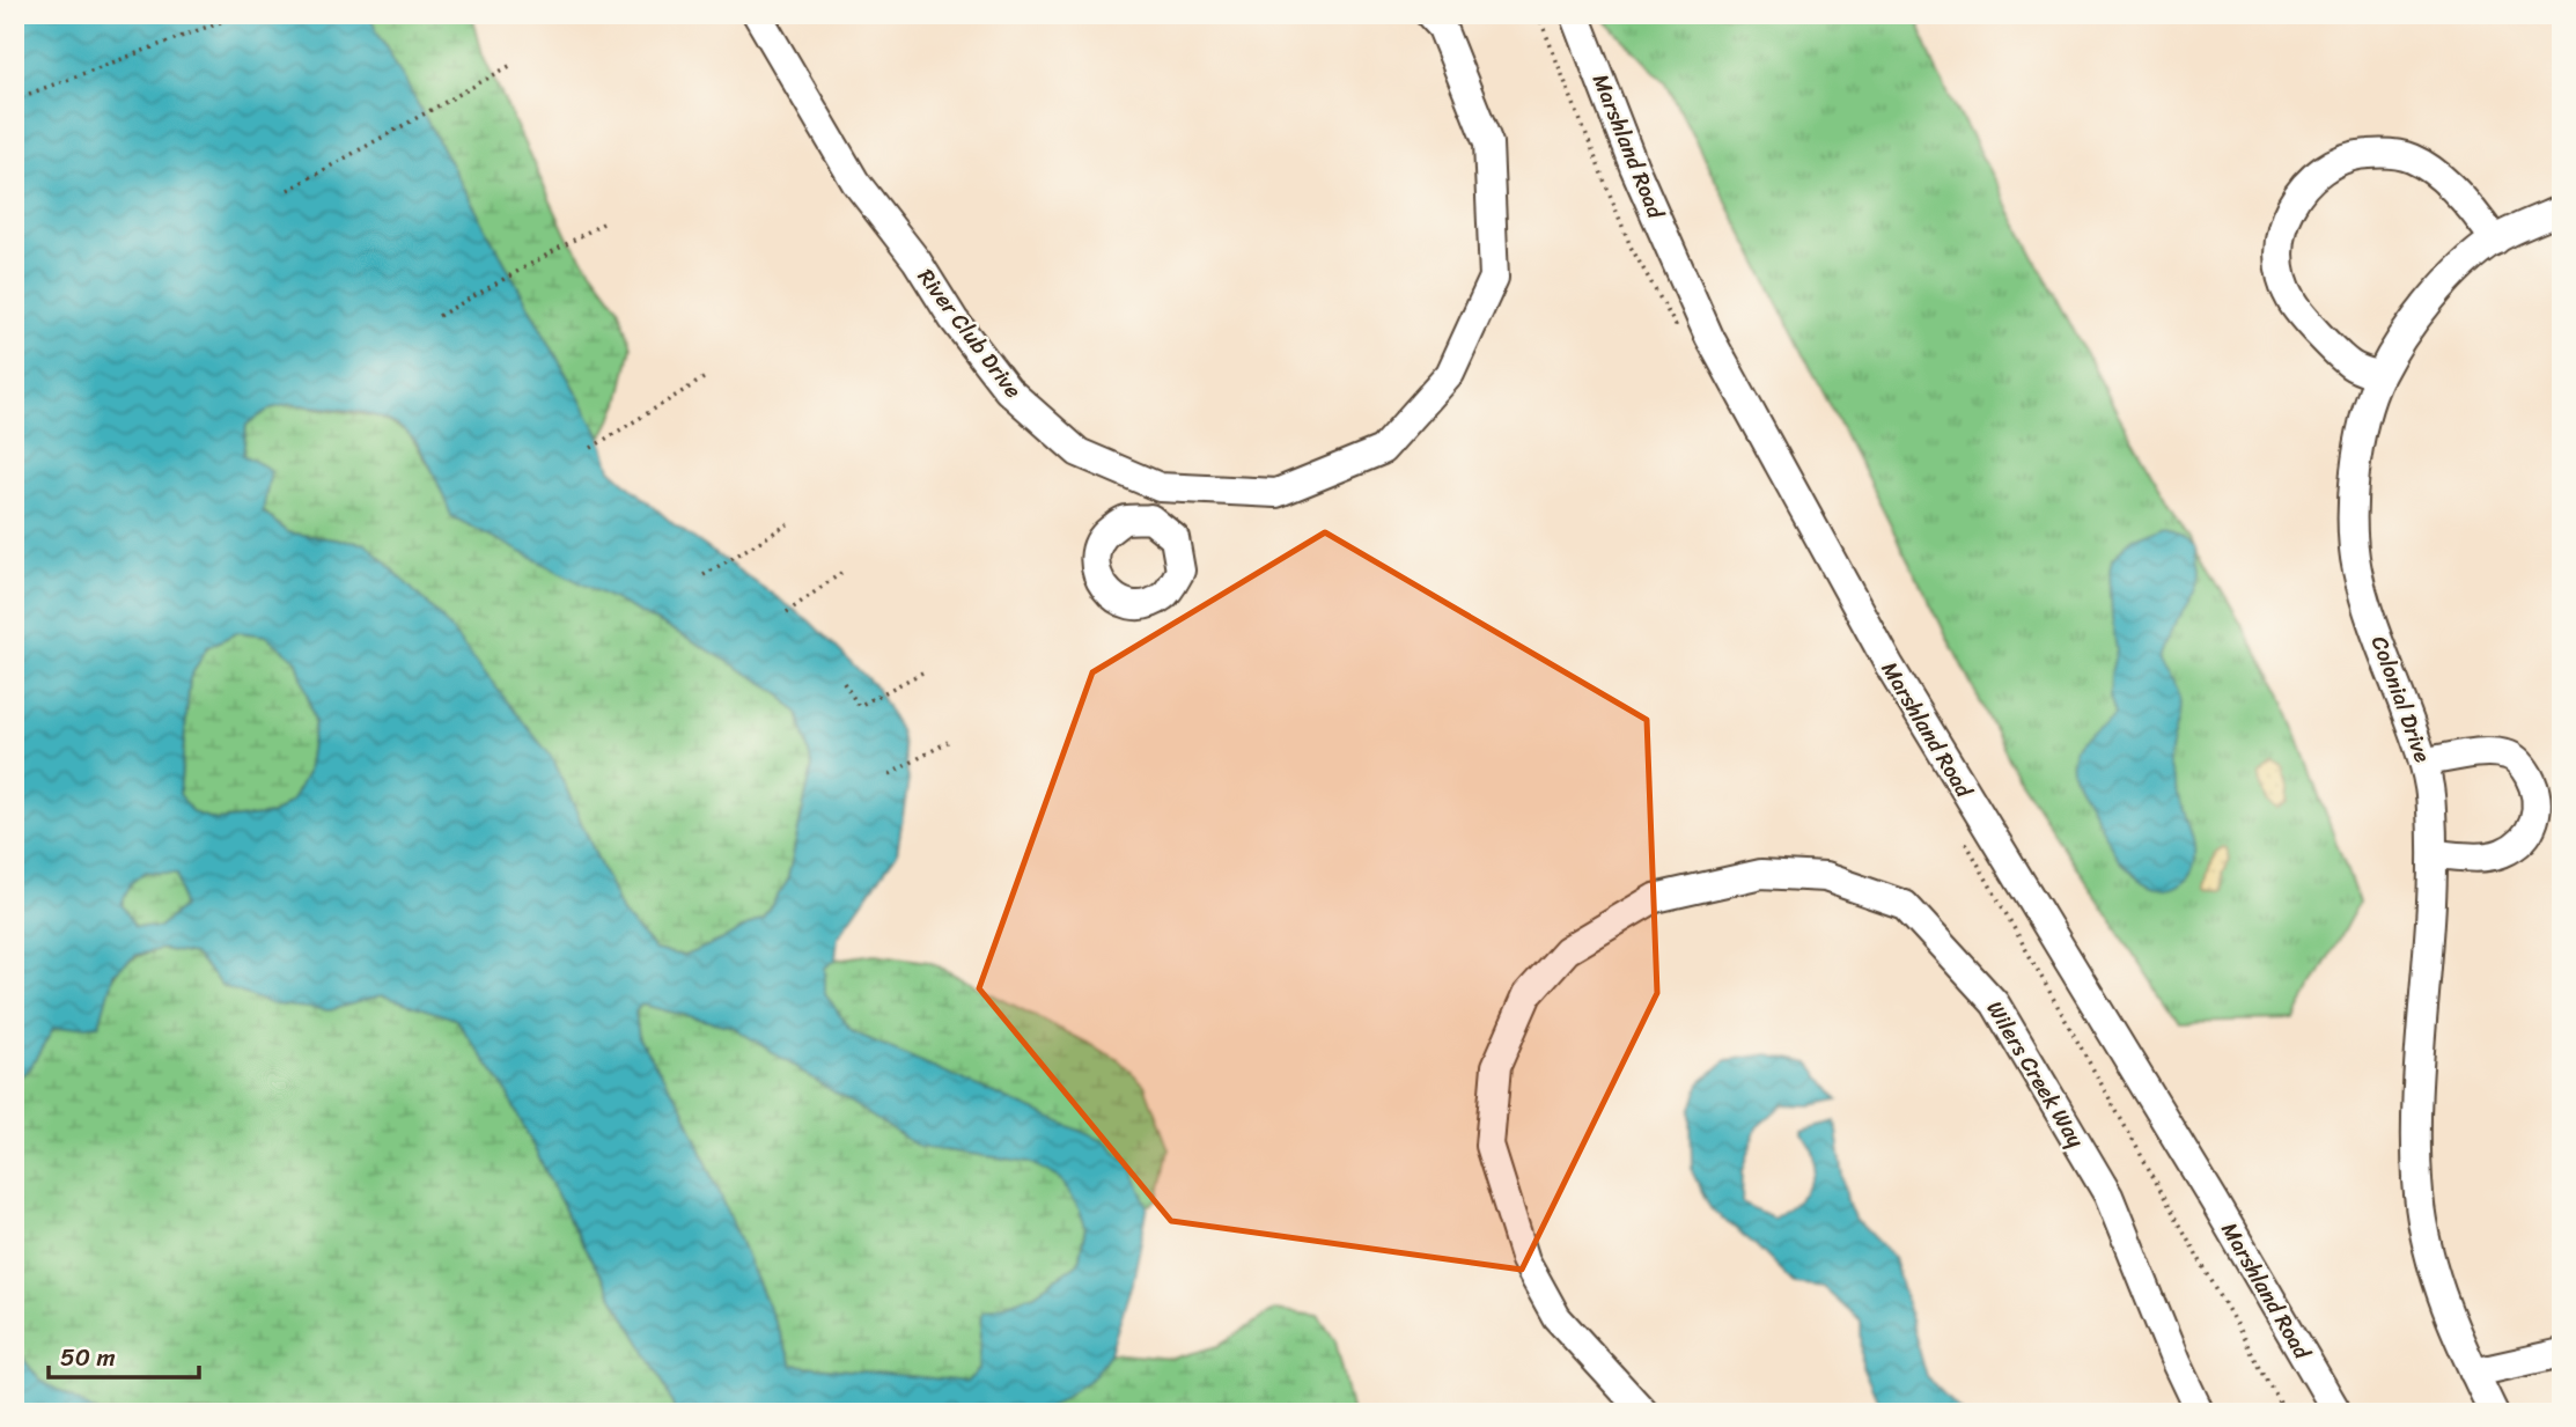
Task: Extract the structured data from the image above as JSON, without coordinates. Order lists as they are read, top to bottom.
{
  "streets": {
    "street": [
      "Marshland Road",
      "River Club Drive",
      "Colonial Drive",
      "Wilers Creek Way"
    ]
  },
  "scale_bar": "50 m"
}
